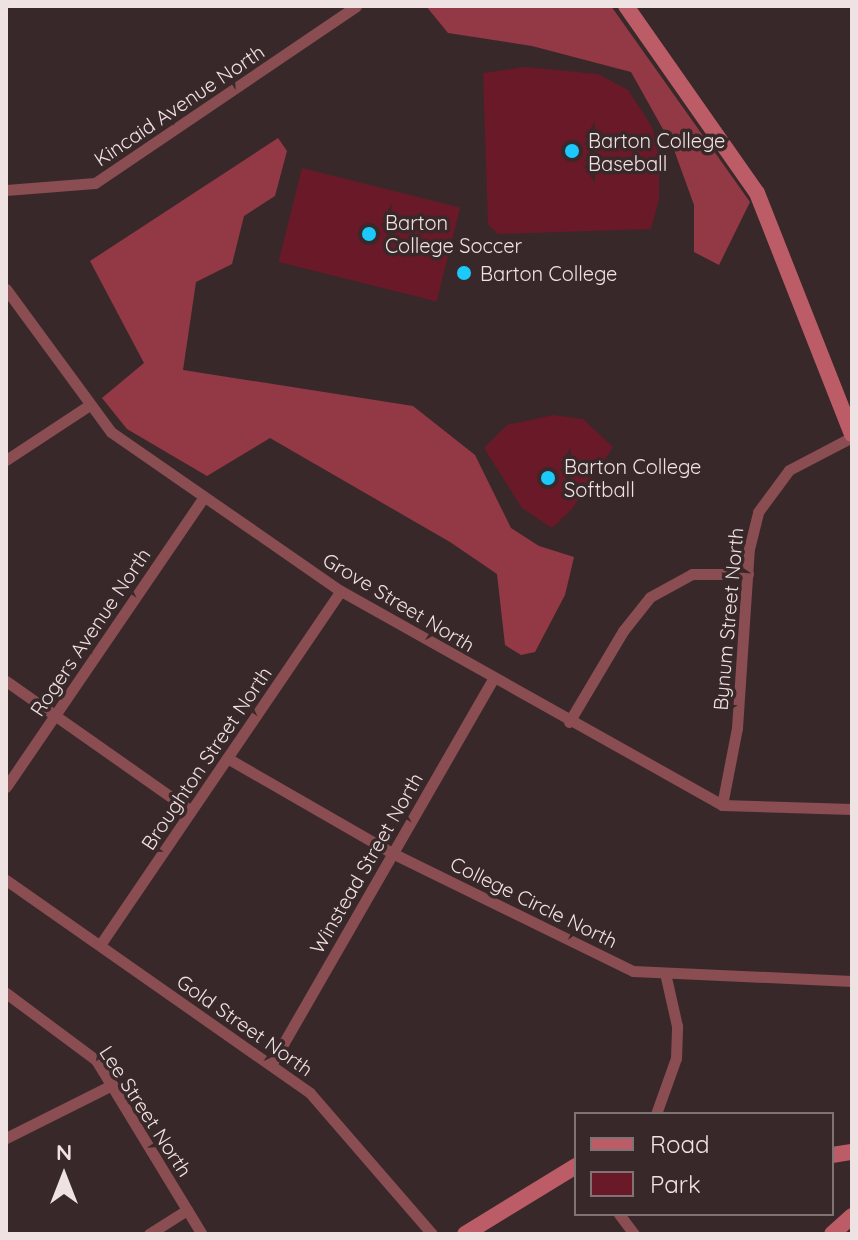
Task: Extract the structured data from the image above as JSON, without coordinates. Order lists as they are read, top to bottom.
{
  "streets": {
    "street": [
      "Kincaid Avenue North",
      "Grove Street North",
      "Bynum Street North",
      "Rogers Avenue North",
      "Broughton Street North",
      "Winstead Street North",
      "College Circle North",
      "Gold Street North",
      "Lee Street North"
    ]
  },
  "crossings": [
    ["Grove Street North", "Bynum Street North"],
    ["Grove Street North", "Rogers Avenue North"],
    ["Grove Street North", "Broughton Street North"],
    ["Grove Street North", "Winstead Street North"],
    ["Broughton Street North", "College Circle North"],
    ["Broughton Street North", "Gold Street North"],
    ["Winstead Street North", "College Circle North"],
    ["Winstead Street North", "Gold Street North"]
  ],
  "places": [
    "Barton College Baseball",
    "Barton College Soccer",
    "Barton College",
    "Barton College Softball"
  ],
  "legend": ["Road", "Park"],
  "north": "top"
}
